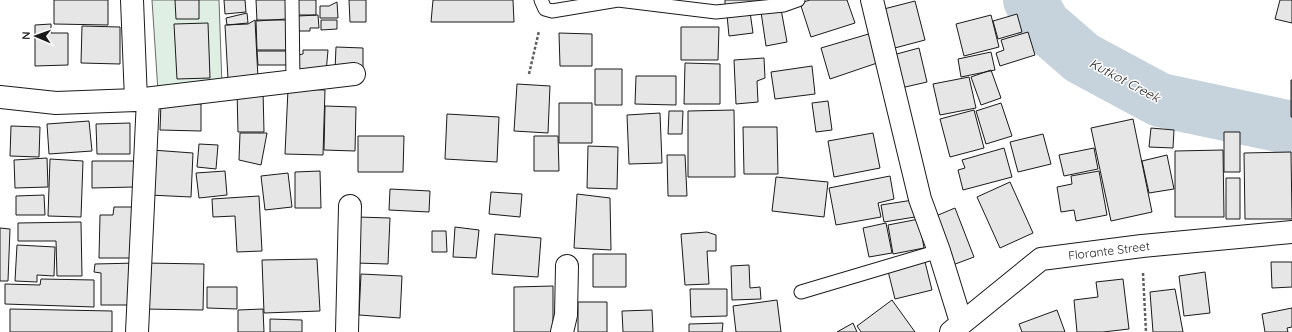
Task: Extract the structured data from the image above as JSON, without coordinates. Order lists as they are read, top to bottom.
{
  "streets": {
    "street": ["Florante Street"]
  },
  "water": ["Kutkot Creek"],
  "north": "left"
}
